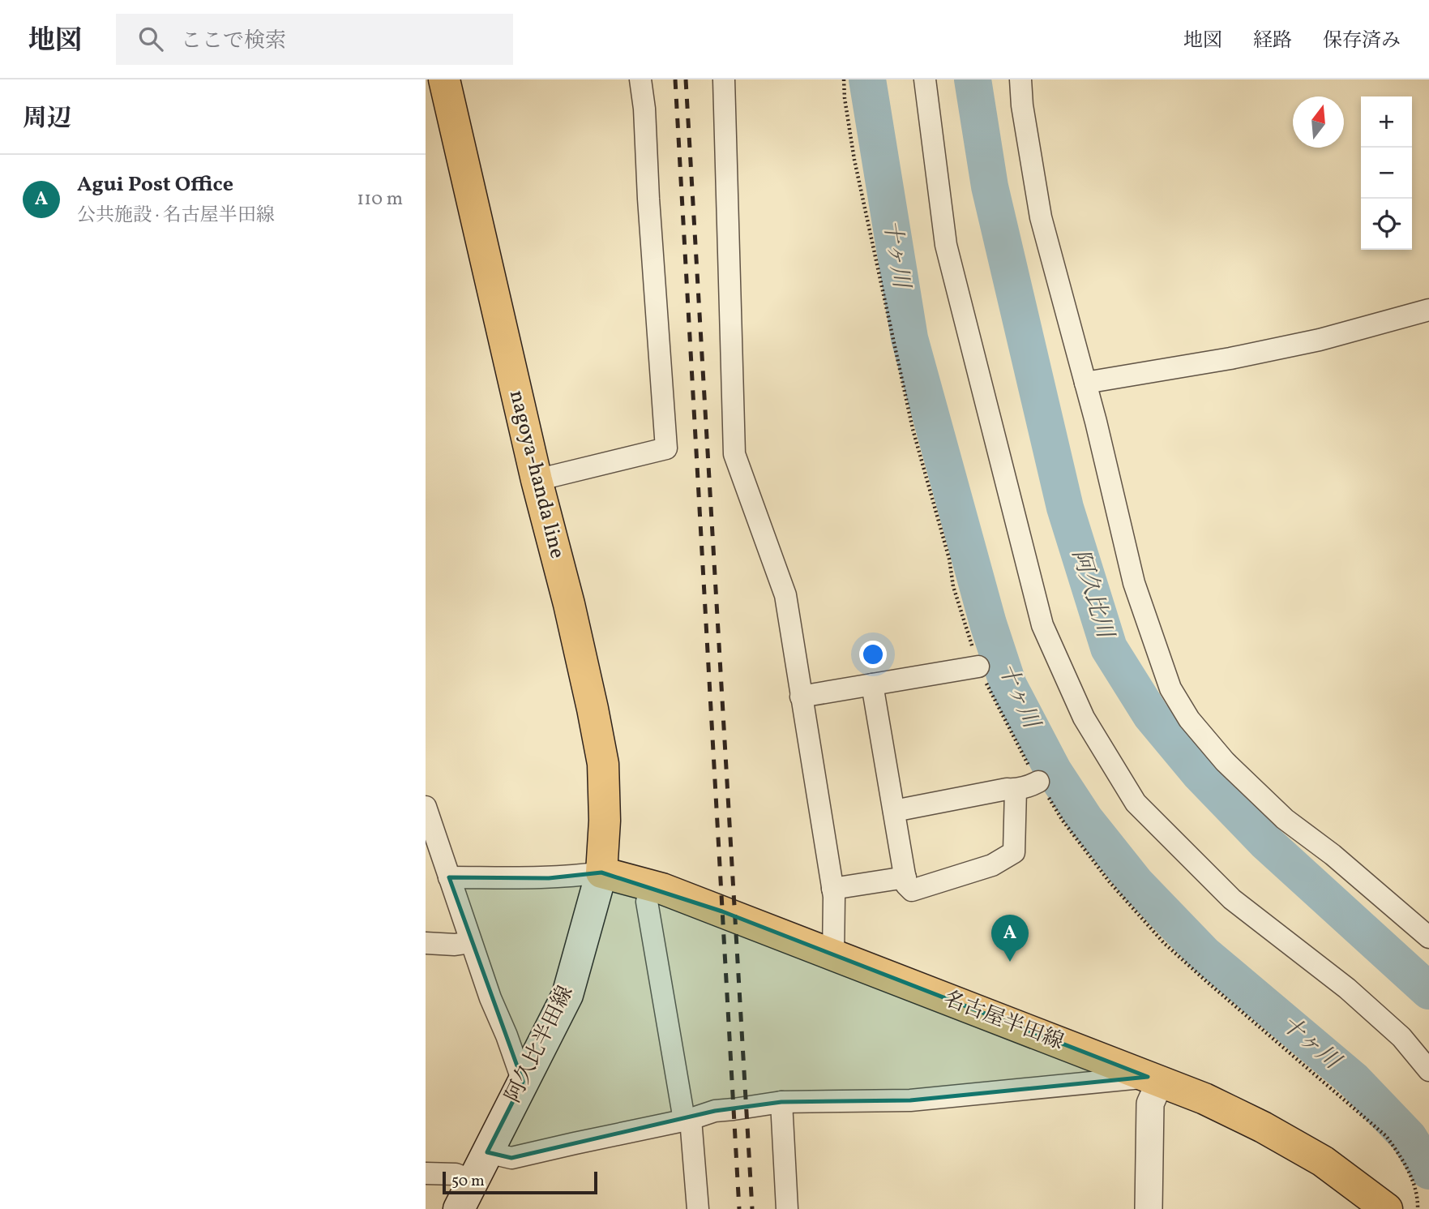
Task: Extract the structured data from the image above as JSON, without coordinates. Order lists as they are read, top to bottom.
{
  "streets": {
    "main road": ["nagoya-handa line", "名古屋半田線", "阿久比半田線"]
  },
  "crossings": [
    ["nagoya-handa line", "名古屋半田線"],
    ["nagoya-handa line", "阿久比半田線"],
    ["名古屋半田線", "阿久比半田線"]
  ],
  "water": ["十ヶ川", "阿久比川"],
  "scale_bar": "50 m",
  "north": "top",
  "page": {
    "header": "地図",
    "search": "ここで検索",
    "nav": ["地図", "経路", "保存済み"],
    "heading": "周辺",
    "map_buttons": ["+", "−"],
    "list": [
      {
        "mark": "A",
        "name": "Agui Post Office",
        "note": "公共施設 · 名古屋半田線",
        "value": "110 m"
      }
    ],
    "pins": "A",
    "scale": "50 m"
  }
}
